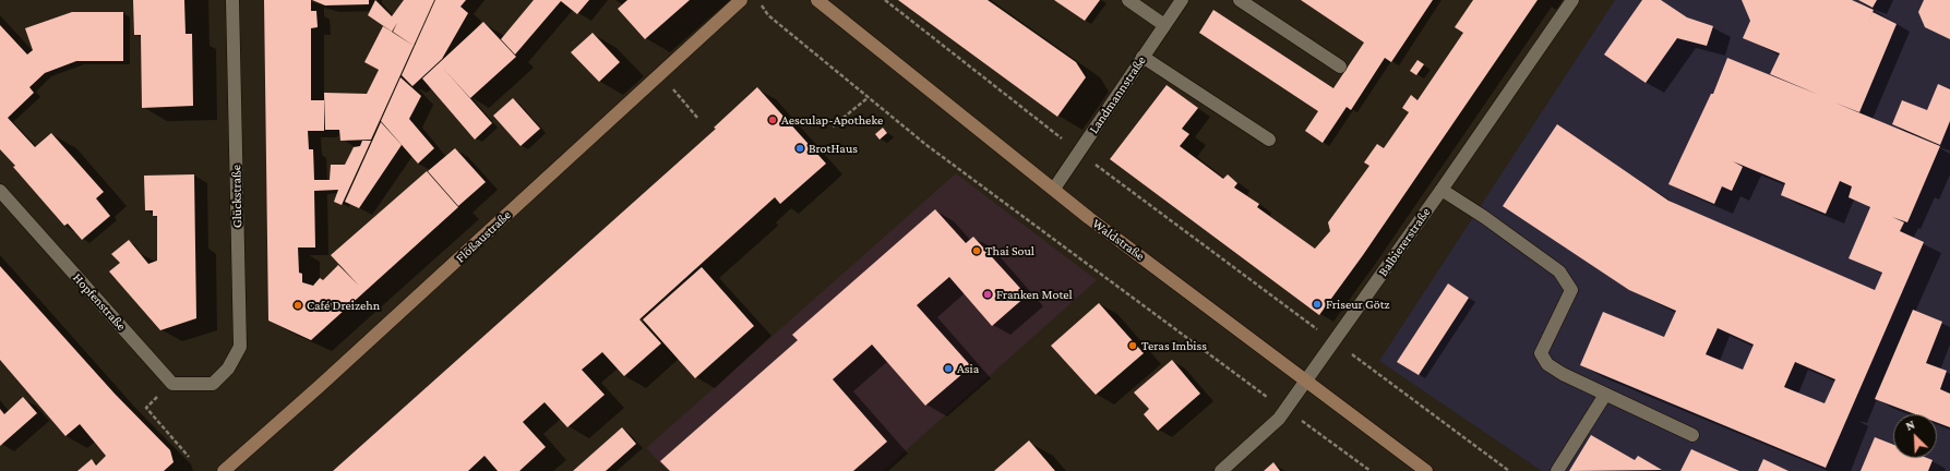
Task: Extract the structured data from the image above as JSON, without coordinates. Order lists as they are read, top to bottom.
{
  "streets": {
    "street": [
      "Landmannstraße",
      "Glückstraße",
      "Flößaustraße",
      "Waldstraße",
      "Balbiererstraße",
      "Hopfenstraße"
    ]
  },
  "crossings": [
    ["Landmannstraße", "Waldstraße"],
    ["Glückstraße", "Hopfenstraße"],
    ["Waldstraße", "Balbiererstraße"]
  ],
  "places": [
    "Aesculap-Apotheke",
    "BrotHaus",
    "Thai Soul",
    "Franken Motel",
    "Friseur Götz",
    "Café Dreizehn",
    "Teras Imbiss",
    "Asia"
  ],
  "north": "top left"
}
